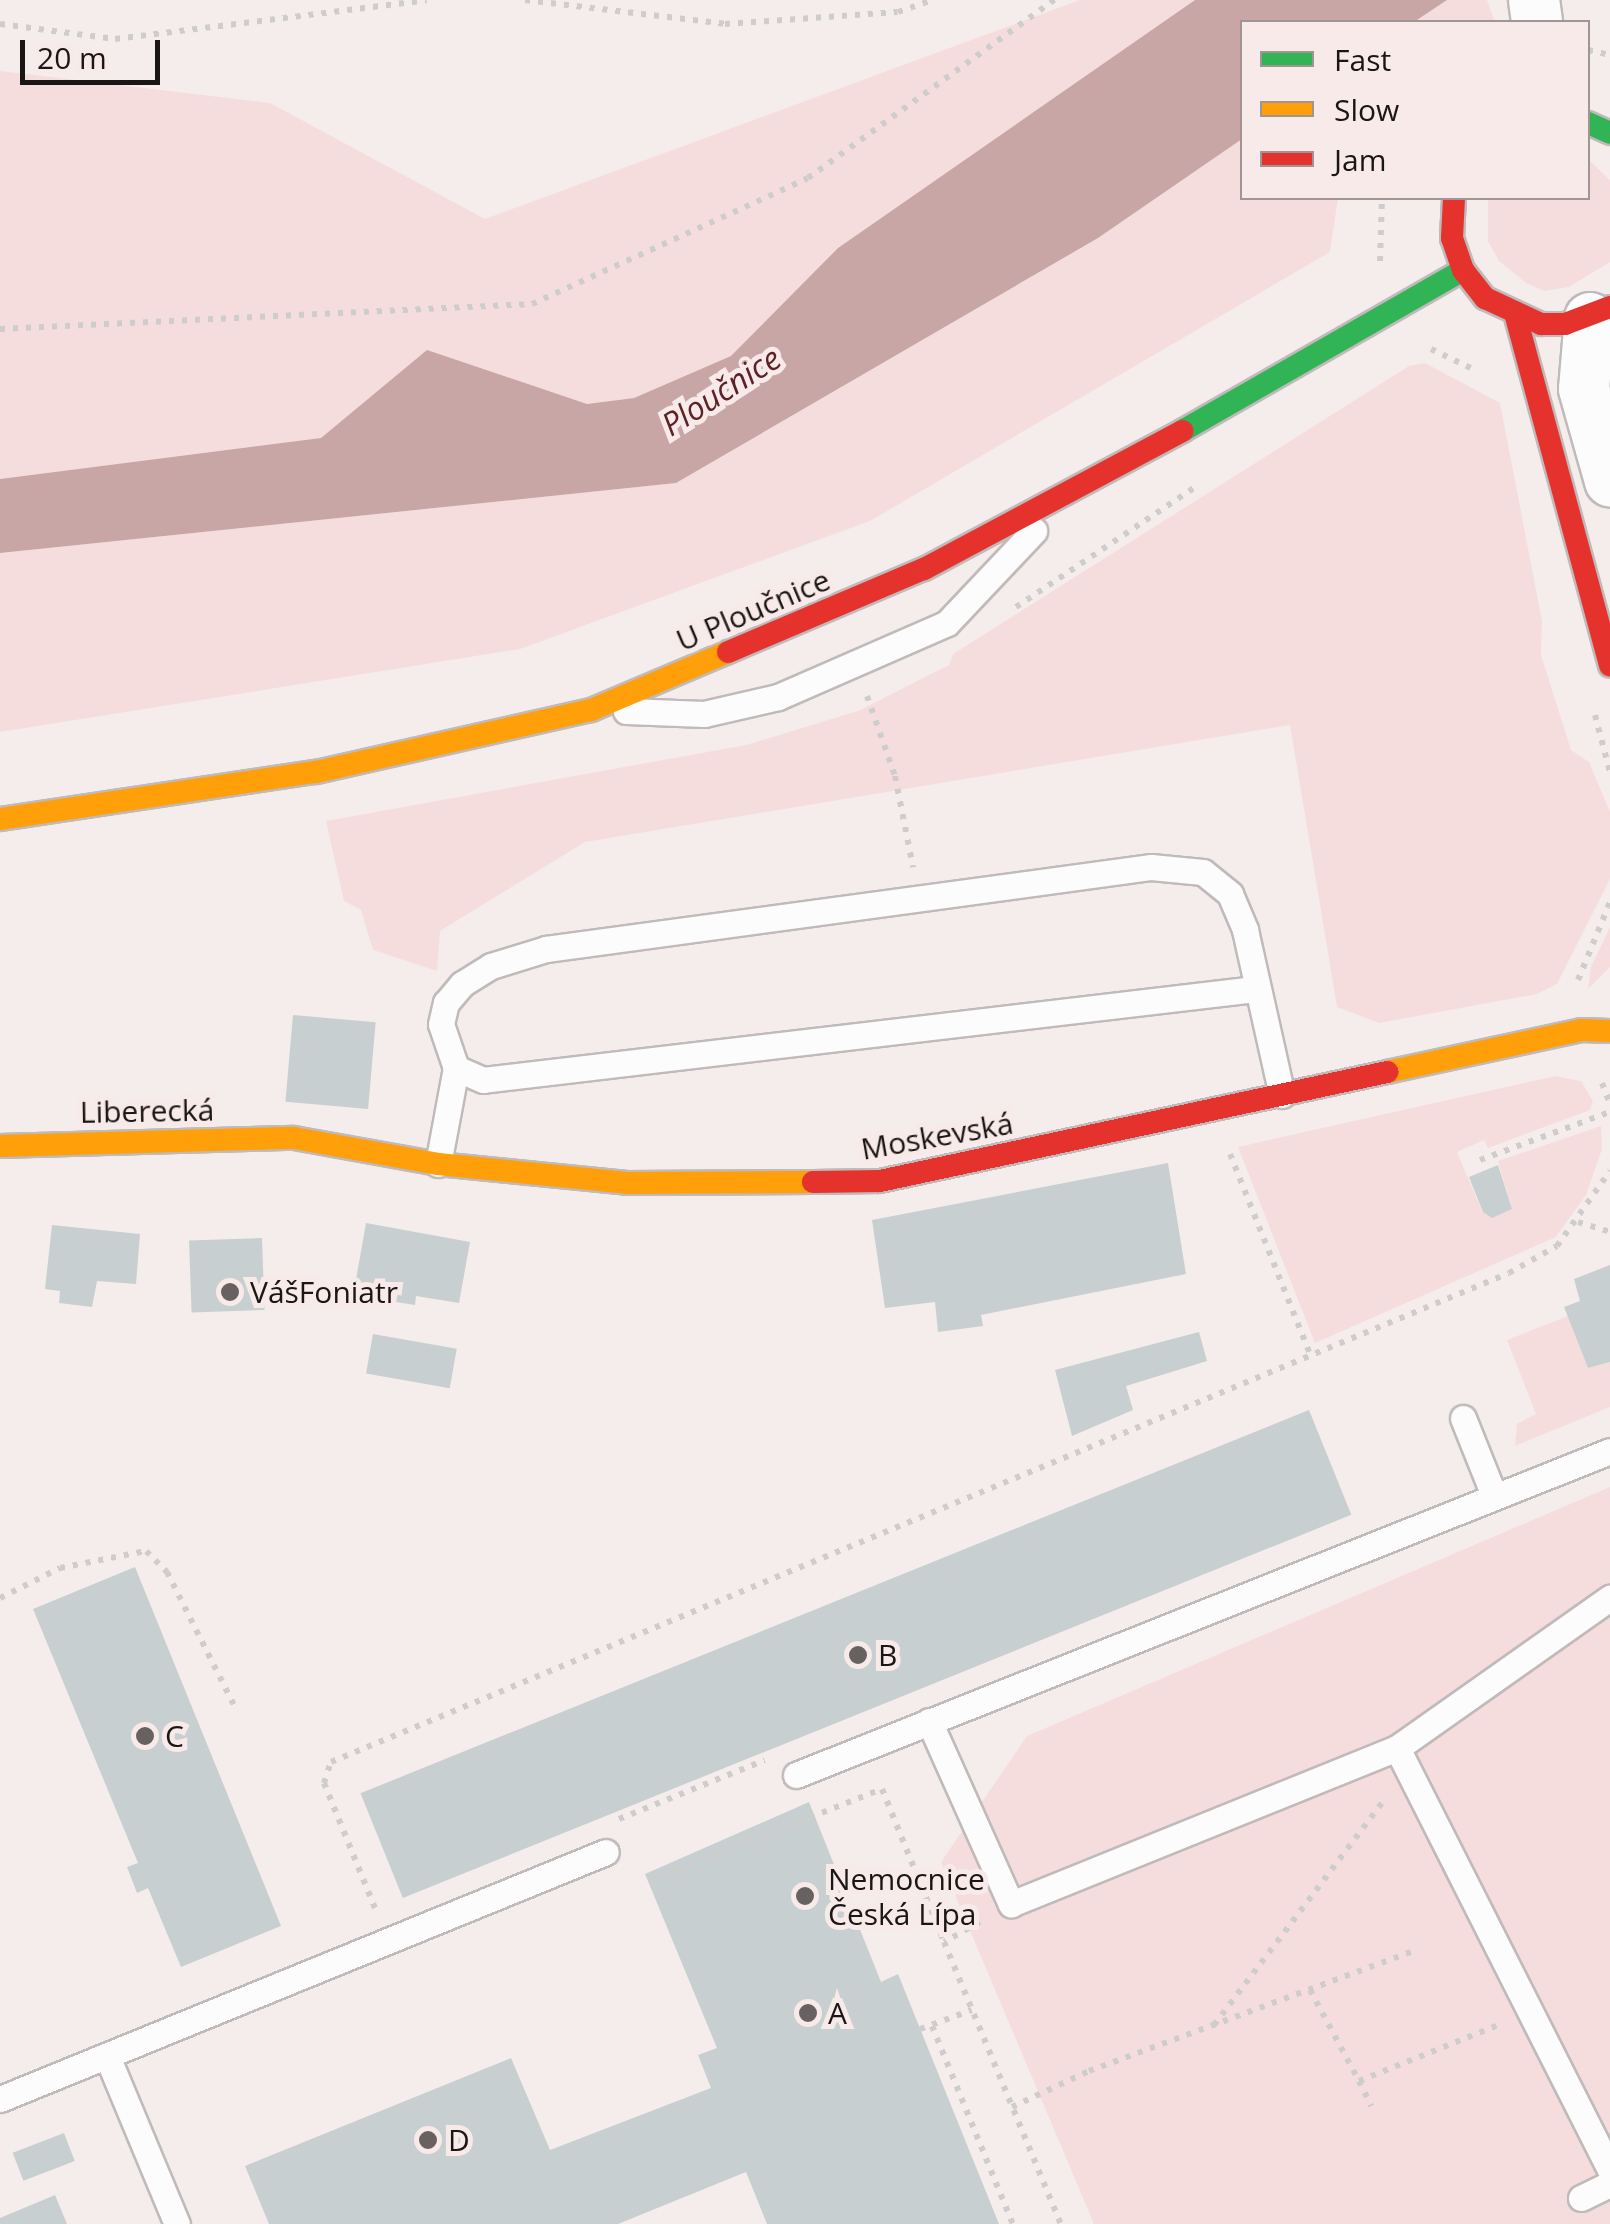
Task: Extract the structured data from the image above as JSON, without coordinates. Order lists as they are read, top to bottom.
{
  "streets": {
    "street": ["U Ploučnice", "Liberecká", "Moskevská"]
  },
  "crossings": [
    ["Liberecká", "Moskevská"]
  ],
  "water": ["Ploučnice"],
  "places": [
    "VášFoniatr",
    "B",
    "C",
    "Nemocnice Česká Lípa",
    "A",
    "D"
  ],
  "legend": ["Fast", "Slow", "Jam"],
  "scale_bar": "20 m"
}
